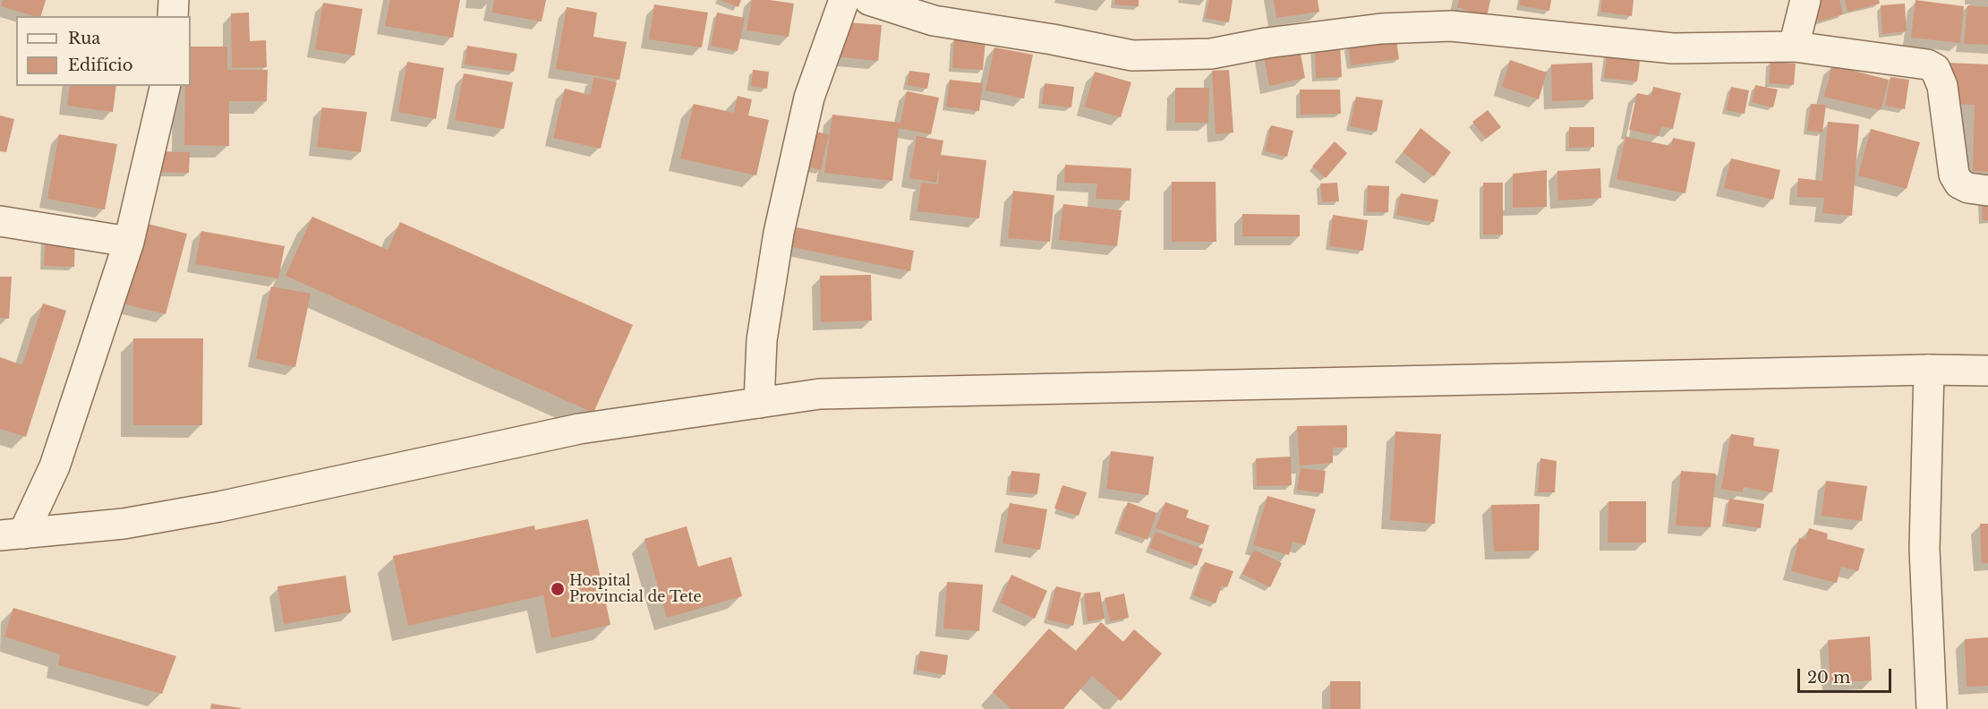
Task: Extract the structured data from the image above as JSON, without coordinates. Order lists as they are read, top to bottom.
{
  "places": ["Hospital Provincial de Tete"],
  "legend": ["Rua", "Edifício"],
  "scale_bar": "20 m"
}
